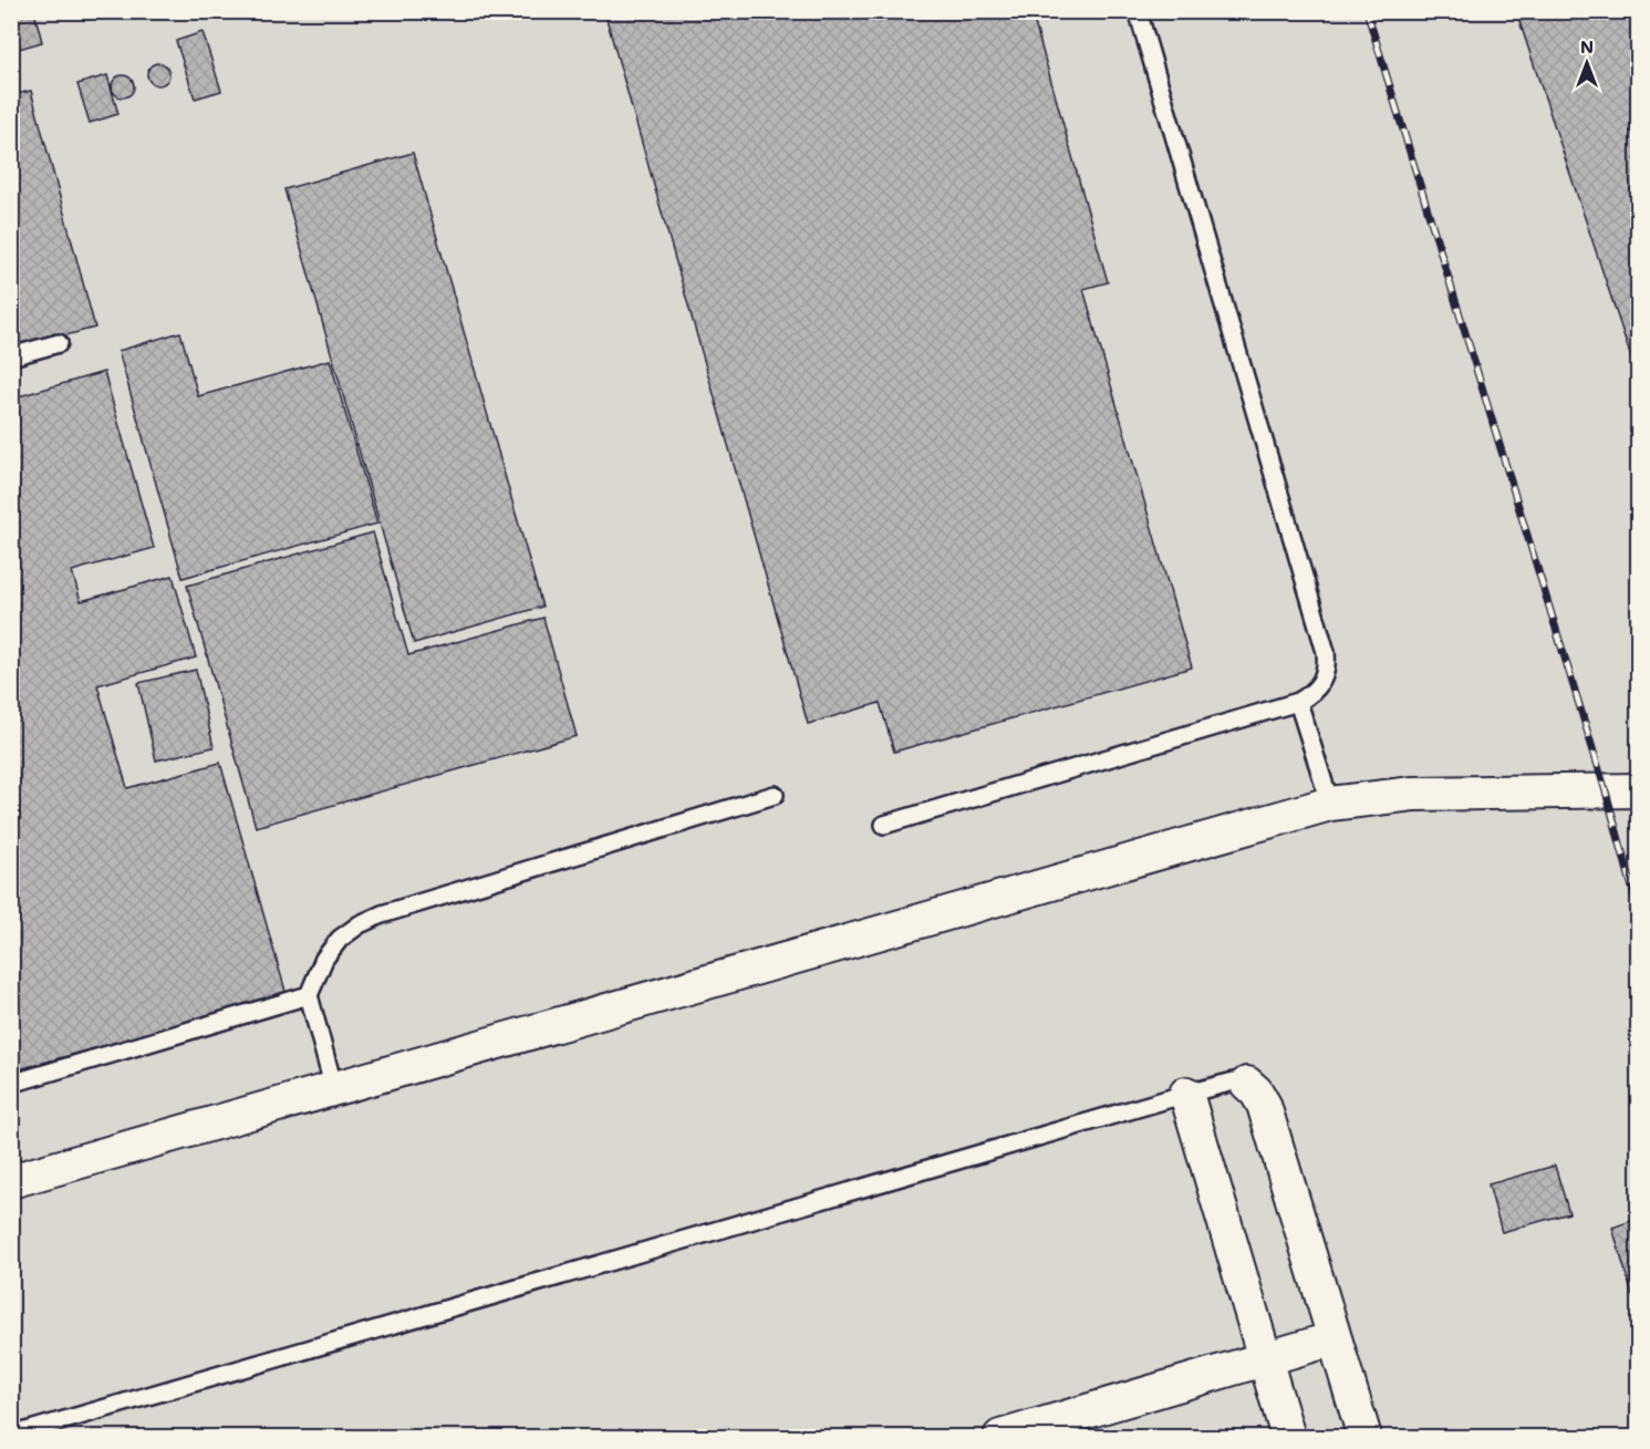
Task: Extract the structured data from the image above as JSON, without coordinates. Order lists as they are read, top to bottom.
{
  "north": "top"
}
